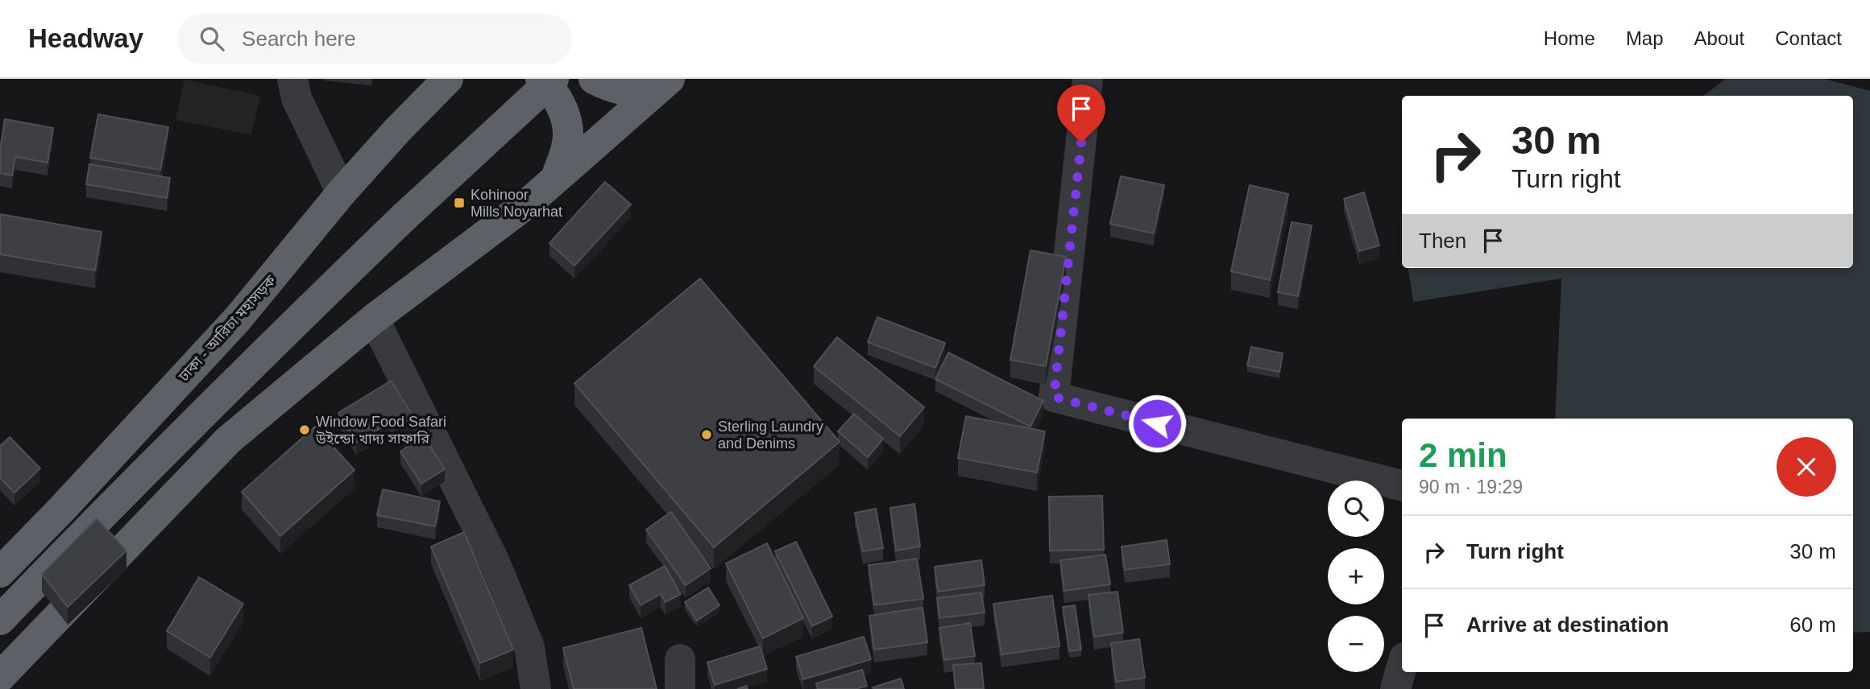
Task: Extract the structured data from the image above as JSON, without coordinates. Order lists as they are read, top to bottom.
{
  "streets": {
    "highway": ["ঢাকা - আরিচা মহাসড়ক"]
  },
  "places": {
    "transit": ["Kohinoor Mills Noyarhat"],
    "other": ["Window Food Safari উইন্ডো খাদ্য সাফারি", "Sterling Laundry and Denims"]
  },
  "page": {
    "header": "Headway",
    "search": "Search here",
    "nav": [
      "Home",
      "Map",
      "About",
      "Contact"
    ],
    "turn": ["30 m", "Turn right"],
    "then": "Then",
    "heading": ["2 min", "90 m · 19:29"],
    "map_buttons": ["+", "−"],
    "list": [
      {
        "name": "Turn right",
        "value": "30 m"
      },
      {
        "name": "Arrive at destination",
        "value": "60 m"
      }
    ]
  }
}
